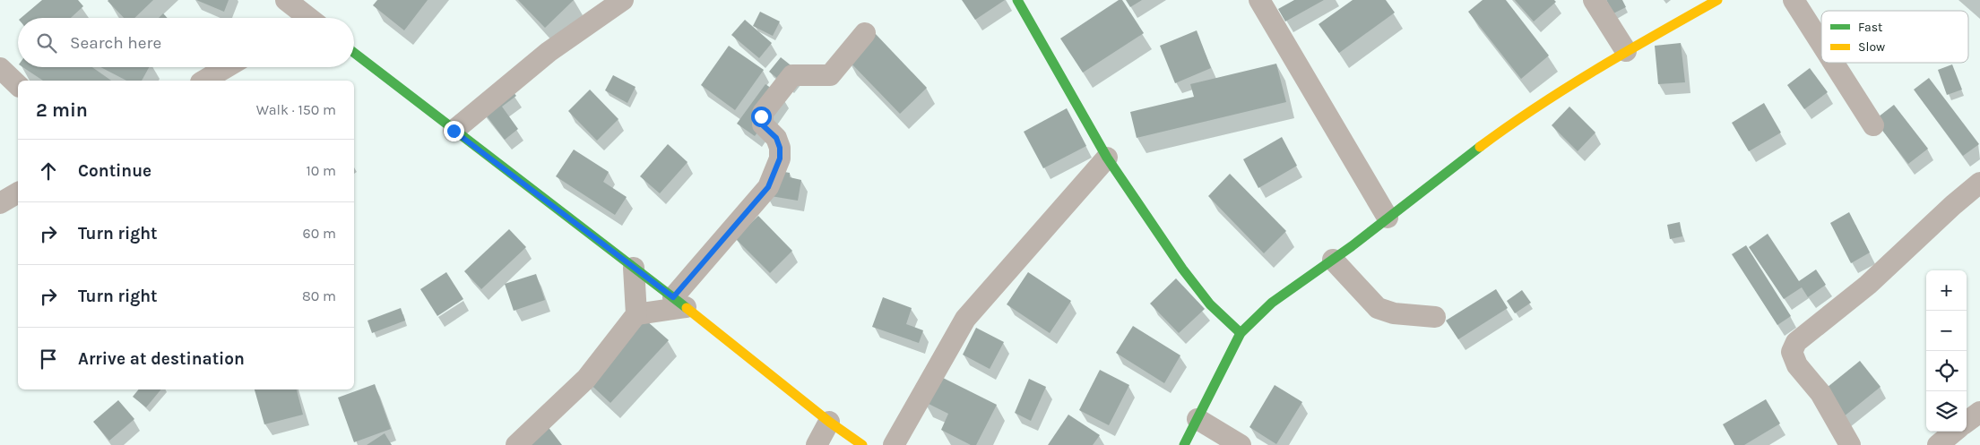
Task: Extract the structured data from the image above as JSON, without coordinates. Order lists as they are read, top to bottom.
{
  "legend": ["Fast", "Slow"],
  "page": {
    "search": "Search here",
    "heading": ["2 min", "Walk · 150 m"],
    "list": [
      ["Continue", "10 m"],
      ["Turn right", "60 m"],
      ["Turn right", "80 m"],
      "Arrive at destination"
    ],
    "map_buttons": ["+", "−"]
  }
}
